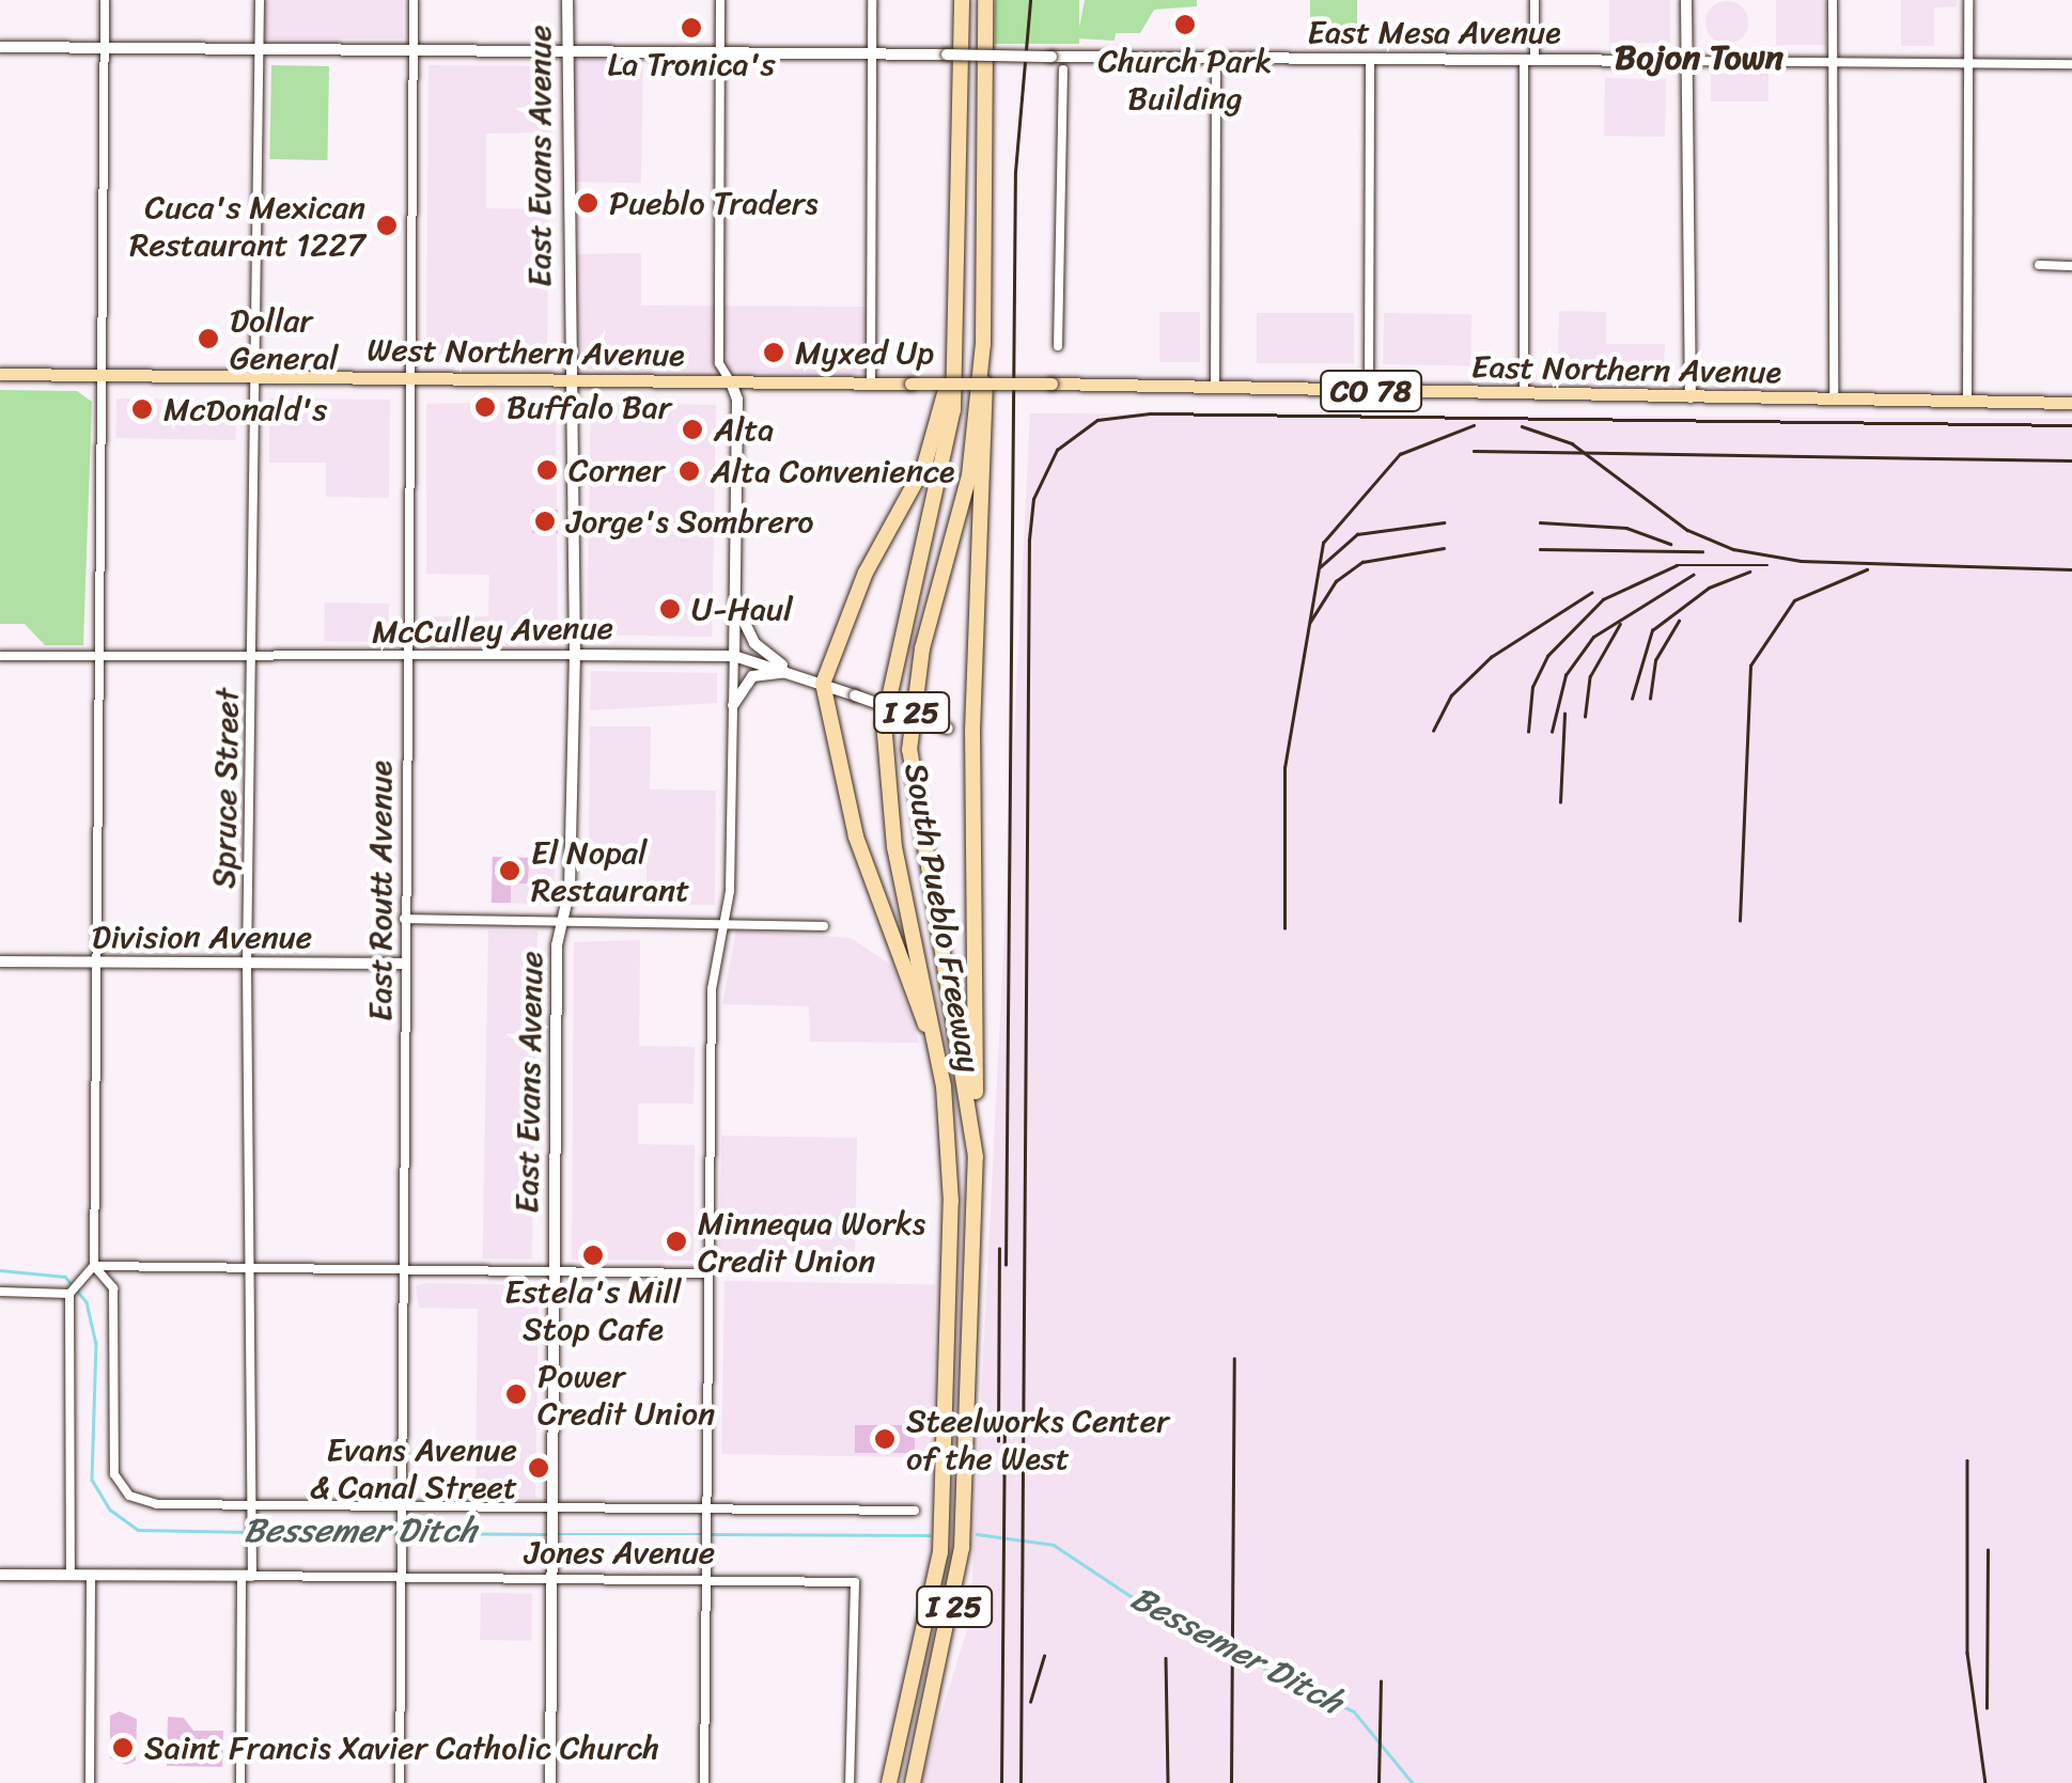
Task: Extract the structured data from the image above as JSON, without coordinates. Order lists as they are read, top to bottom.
{
  "streets": {
    "highway": ["I 25", "South Pueblo Freeway"],
    "main road": ["West Northern Avenue", "East Northern Avenue", "CO 78"],
    "street": [
      "East Mesa Avenue",
      "East Evans Avenue",
      "McCulley Avenue",
      "Spruce Street",
      "East Routt Avenue",
      "Division Avenue",
      "Jones Avenue"
    ]
  },
  "crossings": [
    ["East Mesa Avenue", "East Evans Avenue"],
    ["East Mesa Avenue", "Spruce Street"],
    ["East Mesa Avenue", "East Routt Avenue"],
    ["East Evans Avenue", "West Northern Avenue"],
    ["East Evans Avenue", "McCulley Avenue"],
    ["East Evans Avenue", "Jones Avenue"],
    ["West Northern Avenue", "East Northern Avenue"],
    ["West Northern Avenue", "Spruce Street"],
    ["West Northern Avenue", "East Routt Avenue"],
    ["McCulley Avenue", "Spruce Street"],
    ["McCulley Avenue", "East Routt Avenue"],
    ["Spruce Street", "Division Avenue"],
    ["Spruce Street", "Jones Avenue"],
    ["East Routt Avenue", "Division Avenue"],
    ["East Routt Avenue", "Jones Avenue"]
  ],
  "districts": ["Bojon Town"],
  "water": ["Bessemer Ditch"],
  "places": [
    "Church Park Building",
    "La Tronica's",
    "Pueblo Traders",
    "Cuca's Mexican Restaurant 1227",
    "Dollar General",
    "Myxed Up",
    "Buffalo Bar",
    "McDonald's",
    "Alta",
    "Corner",
    "Alta Convenience",
    "Jorge's Sombrero",
    "U-Haul",
    "El Nopal Restaurant",
    "Minnequa Works Credit Union",
    "Estela's Mill Stop Cafe",
    "Power Credit Union",
    "Steelworks Center of the West",
    "Evans Avenue & Canal Street",
    "Saint Francis Xavier Catholic Church"
  ]
}
